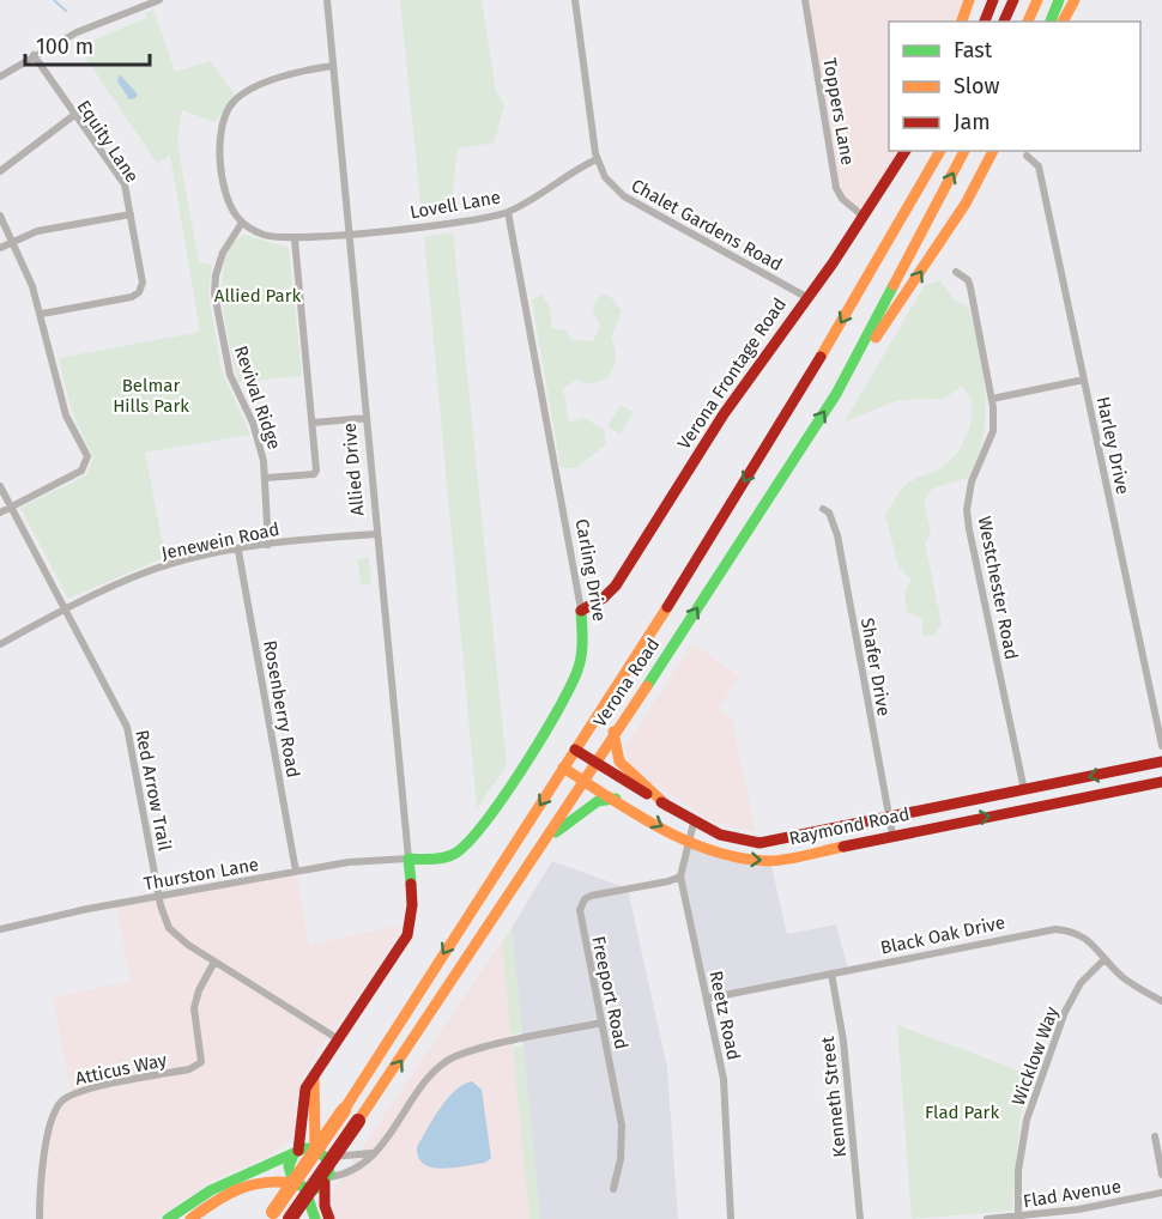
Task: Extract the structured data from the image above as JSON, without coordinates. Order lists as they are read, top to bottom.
{
  "streets": {
    "main road": [
      "Verona Frontage Road",
      "Allied Drive",
      "Carling Drive",
      "Verona Road",
      "Raymond Road"
    ],
    "street": [
      "Toppers Lane",
      "Equity Lane",
      "Lovell Lane",
      "Chalet Gardens Road",
      "Revival Ridge",
      "Harley Drive",
      "Jenewein Road",
      "Westchester Road",
      "Shafer Drive",
      "Rosenberry Road",
      "Red Arrow Trail",
      "Thurston Lane",
      "Black Oak Drive",
      "Freeport Road",
      "Reetz Road",
      "Wicklow Way",
      "Atticus Way",
      "Kenneth Street",
      "Flad Avenue"
    ]
  },
  "crossings": [
    ["Toppers Lane", "Verona Frontage Road"],
    ["Lovell Lane", "Chalet Gardens Road"],
    ["Lovell Lane", "Revival Ridge"],
    ["Lovell Lane", "Allied Drive"],
    ["Lovell Lane", "Carling Drive"],
    ["Chalet Gardens Road", "Verona Frontage Road"],
    ["Verona Frontage Road", "Carling Drive"],
    ["Revival Ridge", "Jenewein Road"],
    ["Allied Drive", "Jenewein Road"],
    ["Allied Drive", "Carling Drive"],
    ["Allied Drive", "Red Arrow Trail"],
    ["Allied Drive", "Thurston Lane"],
    ["Jenewein Road", "Rosenberry Road"],
    ["Jenewein Road", "Red Arrow Trail"],
    ["Carling Drive", "Thurston Lane"],
    ["Westchester Road", "Raymond Road"],
    ["Shafer Drive", "Raymond Road"],
    ["Verona Road", "Raymond Road"],
    ["Rosenberry Road", "Thurston Lane"],
    ["Red Arrow Trail", "Thurston Lane"],
    ["Red Arrow Trail", "Atticus Way"],
    ["Raymond Road", "Reetz Road"],
    ["Black Oak Drive", "Reetz Road"],
    ["Black Oak Drive", "Wicklow Way"],
    ["Black Oak Drive", "Kenneth Street"],
    ["Freeport Road", "Reetz Road"],
    ["Wicklow Way", "Flad Avenue"]
  ],
  "parks": ["Allied Park", "Belmar Hills Park", "Flad Park"],
  "legend": ["Fast", "Slow", "Jam"],
  "scale_bar": "100 m"
}
